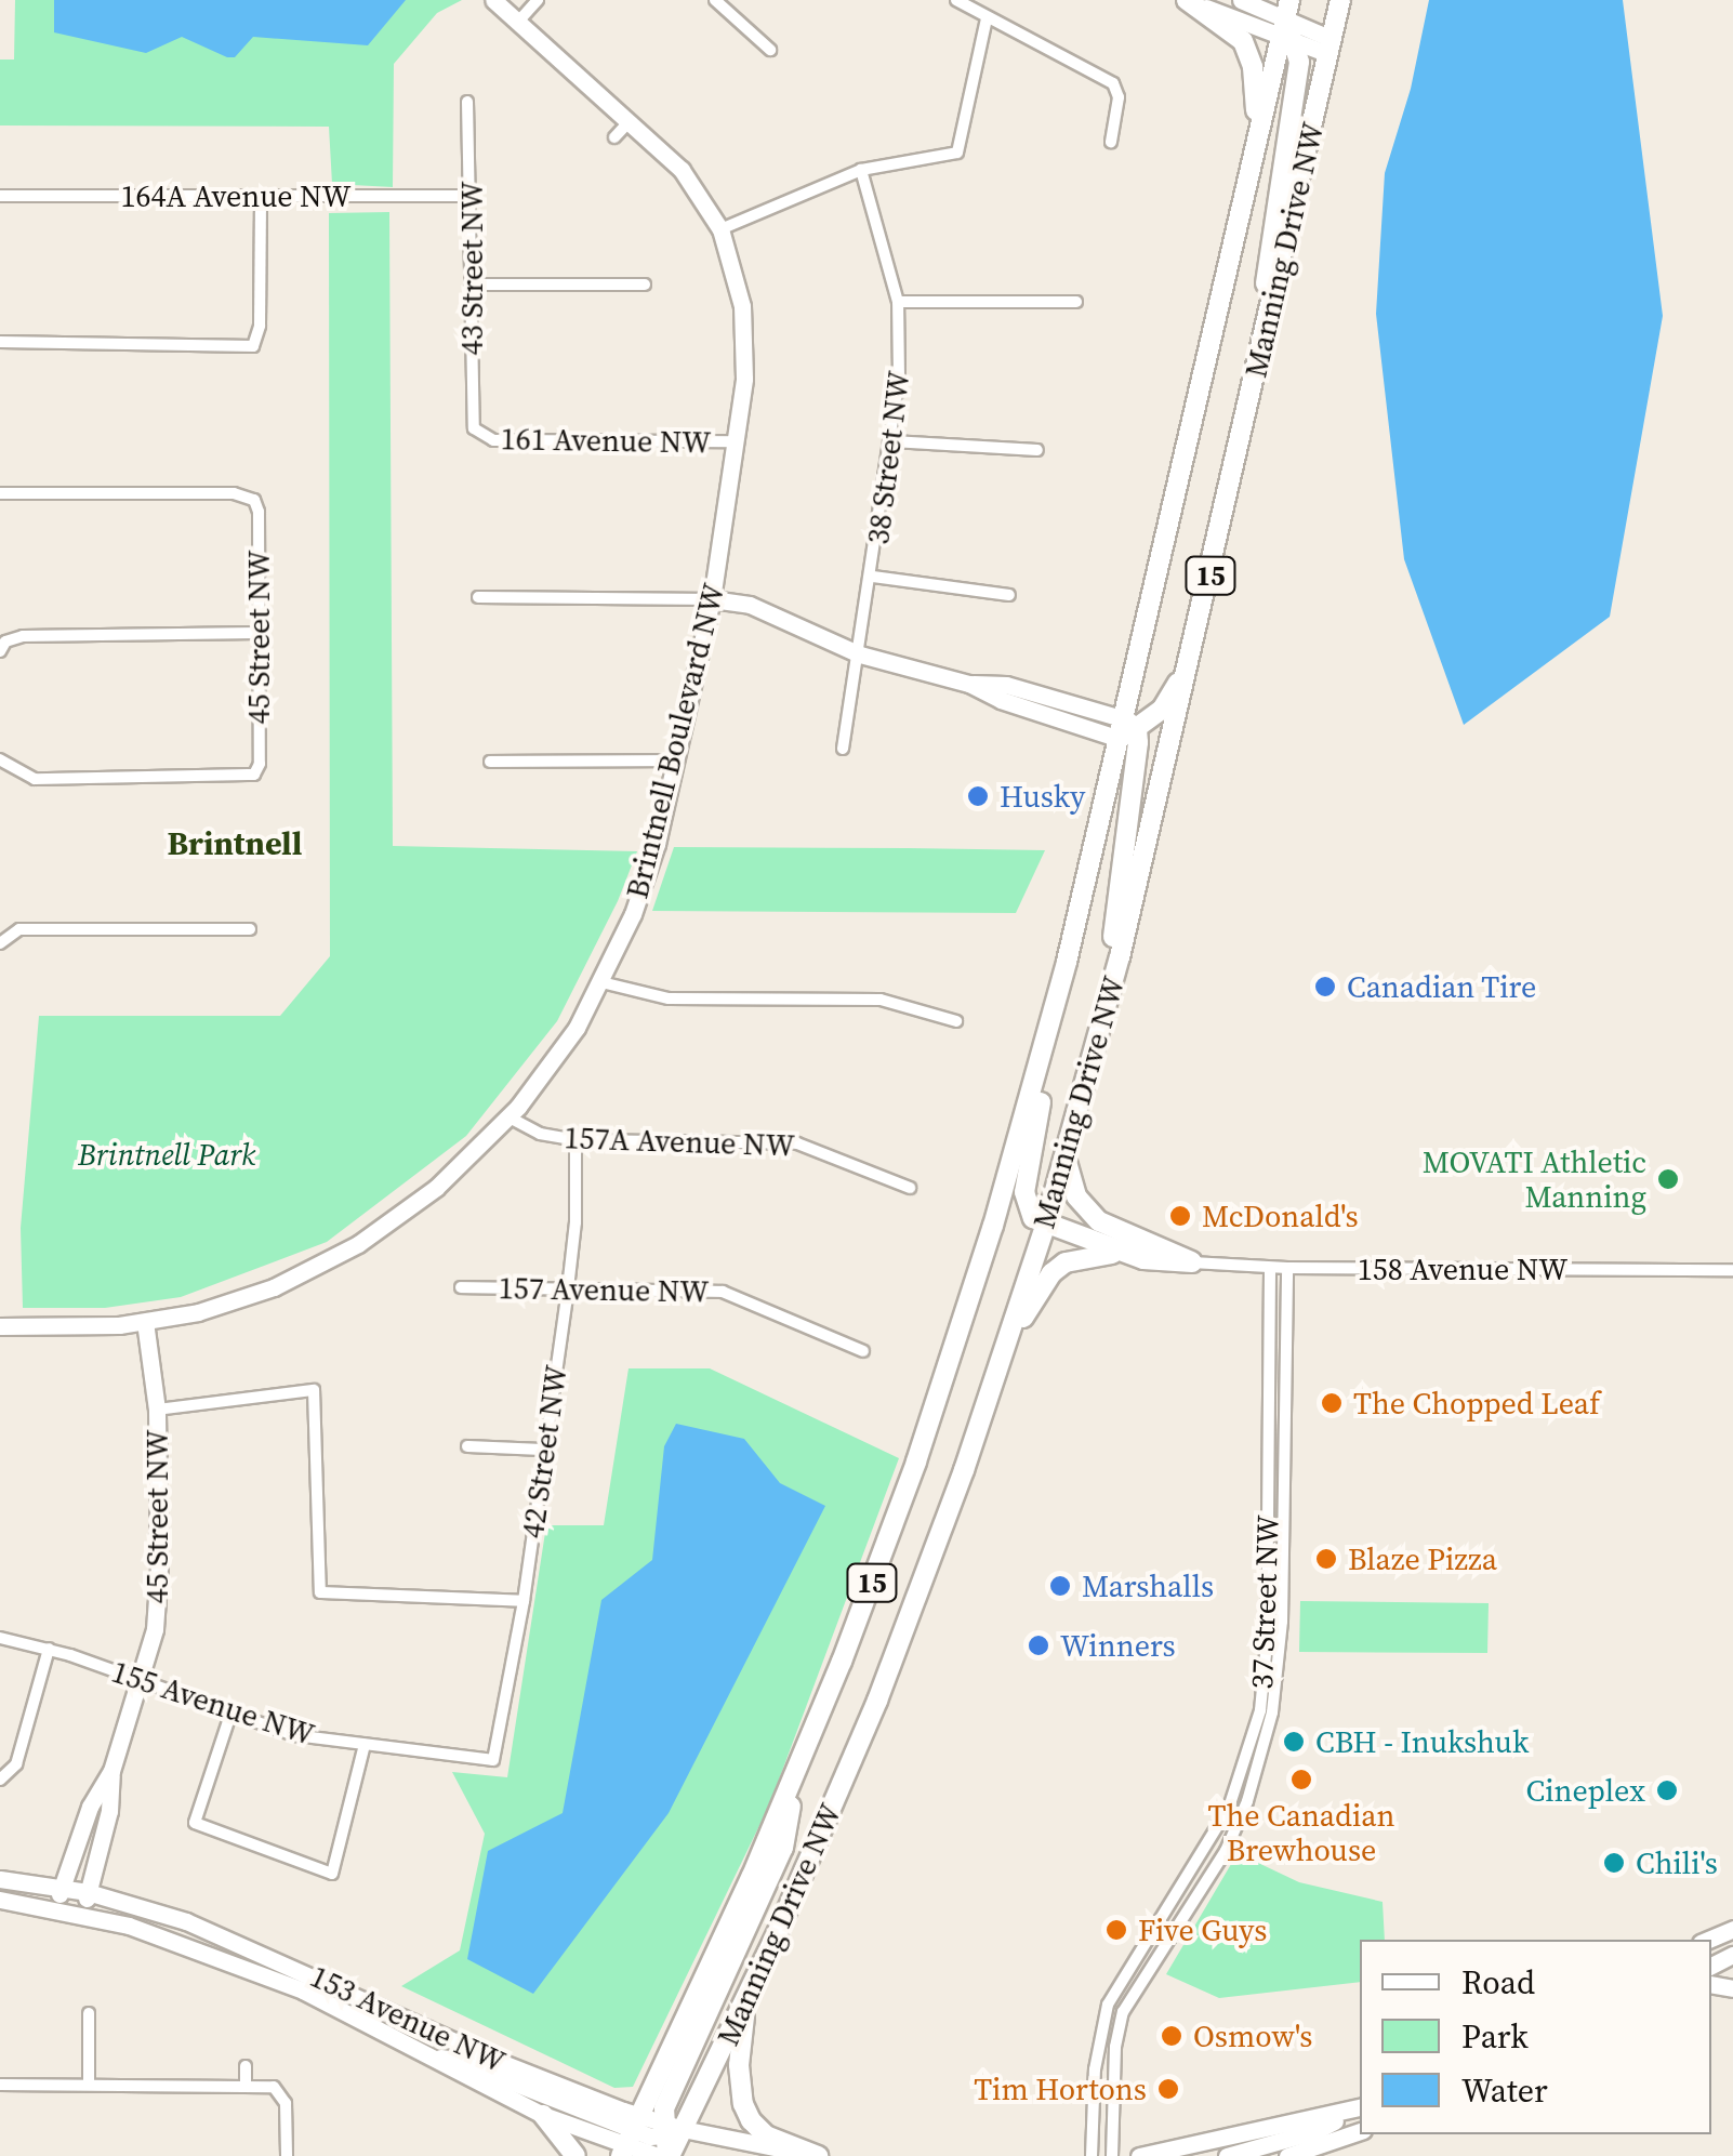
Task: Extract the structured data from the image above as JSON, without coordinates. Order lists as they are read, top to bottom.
{
  "streets": {
    "main road": ["Manning Drive NW", "15"],
    "street": [
      "164A Avenue NW",
      "43 Street NW",
      "161 Avenue NW",
      "38 Street NW",
      "45 Street NW",
      "Brintnell Boulevard NW",
      "157A Avenue NW",
      "158 Avenue NW",
      "157 Avenue NW",
      "42 Street NW",
      "37 Street NW",
      "155 Avenue NW",
      "153 Avenue NW"
    ]
  },
  "crossings": [
    ["164A Avenue NW", "43 Street NW"],
    ["Manning Drive NW", "153 Avenue NW"],
    ["43 Street NW", "161 Avenue NW"],
    ["161 Avenue NW", "Brintnell Boulevard NW"],
    ["45 Street NW", "Brintnell Boulevard NW"],
    ["45 Street NW", "155 Avenue NW"],
    ["45 Street NW", "153 Avenue NW"],
    ["Brintnell Boulevard NW", "157A Avenue NW"],
    ["157A Avenue NW", "42 Street NW"],
    ["158 Avenue NW", "37 Street NW"],
    ["157 Avenue NW", "42 Street NW"],
    ["42 Street NW", "155 Avenue NW"]
  ],
  "districts": ["Brintnell"],
  "parks": ["Brintnell Park"],
  "places": [
    "Husky",
    "Canadian Tire",
    "MOVATI Athletic Manning",
    "McDonald's",
    "The Chopped Leaf",
    "Blaze Pizza",
    "Marshalls",
    "Winners",
    "CBH - Inukshuk",
    "The Canadian Brewhouse",
    "Cineplex",
    "Chili's",
    "Five Guys",
    "Osmow's",
    "Tim Hortons"
  ],
  "legend": ["Road", "Park", "Water"]
}
